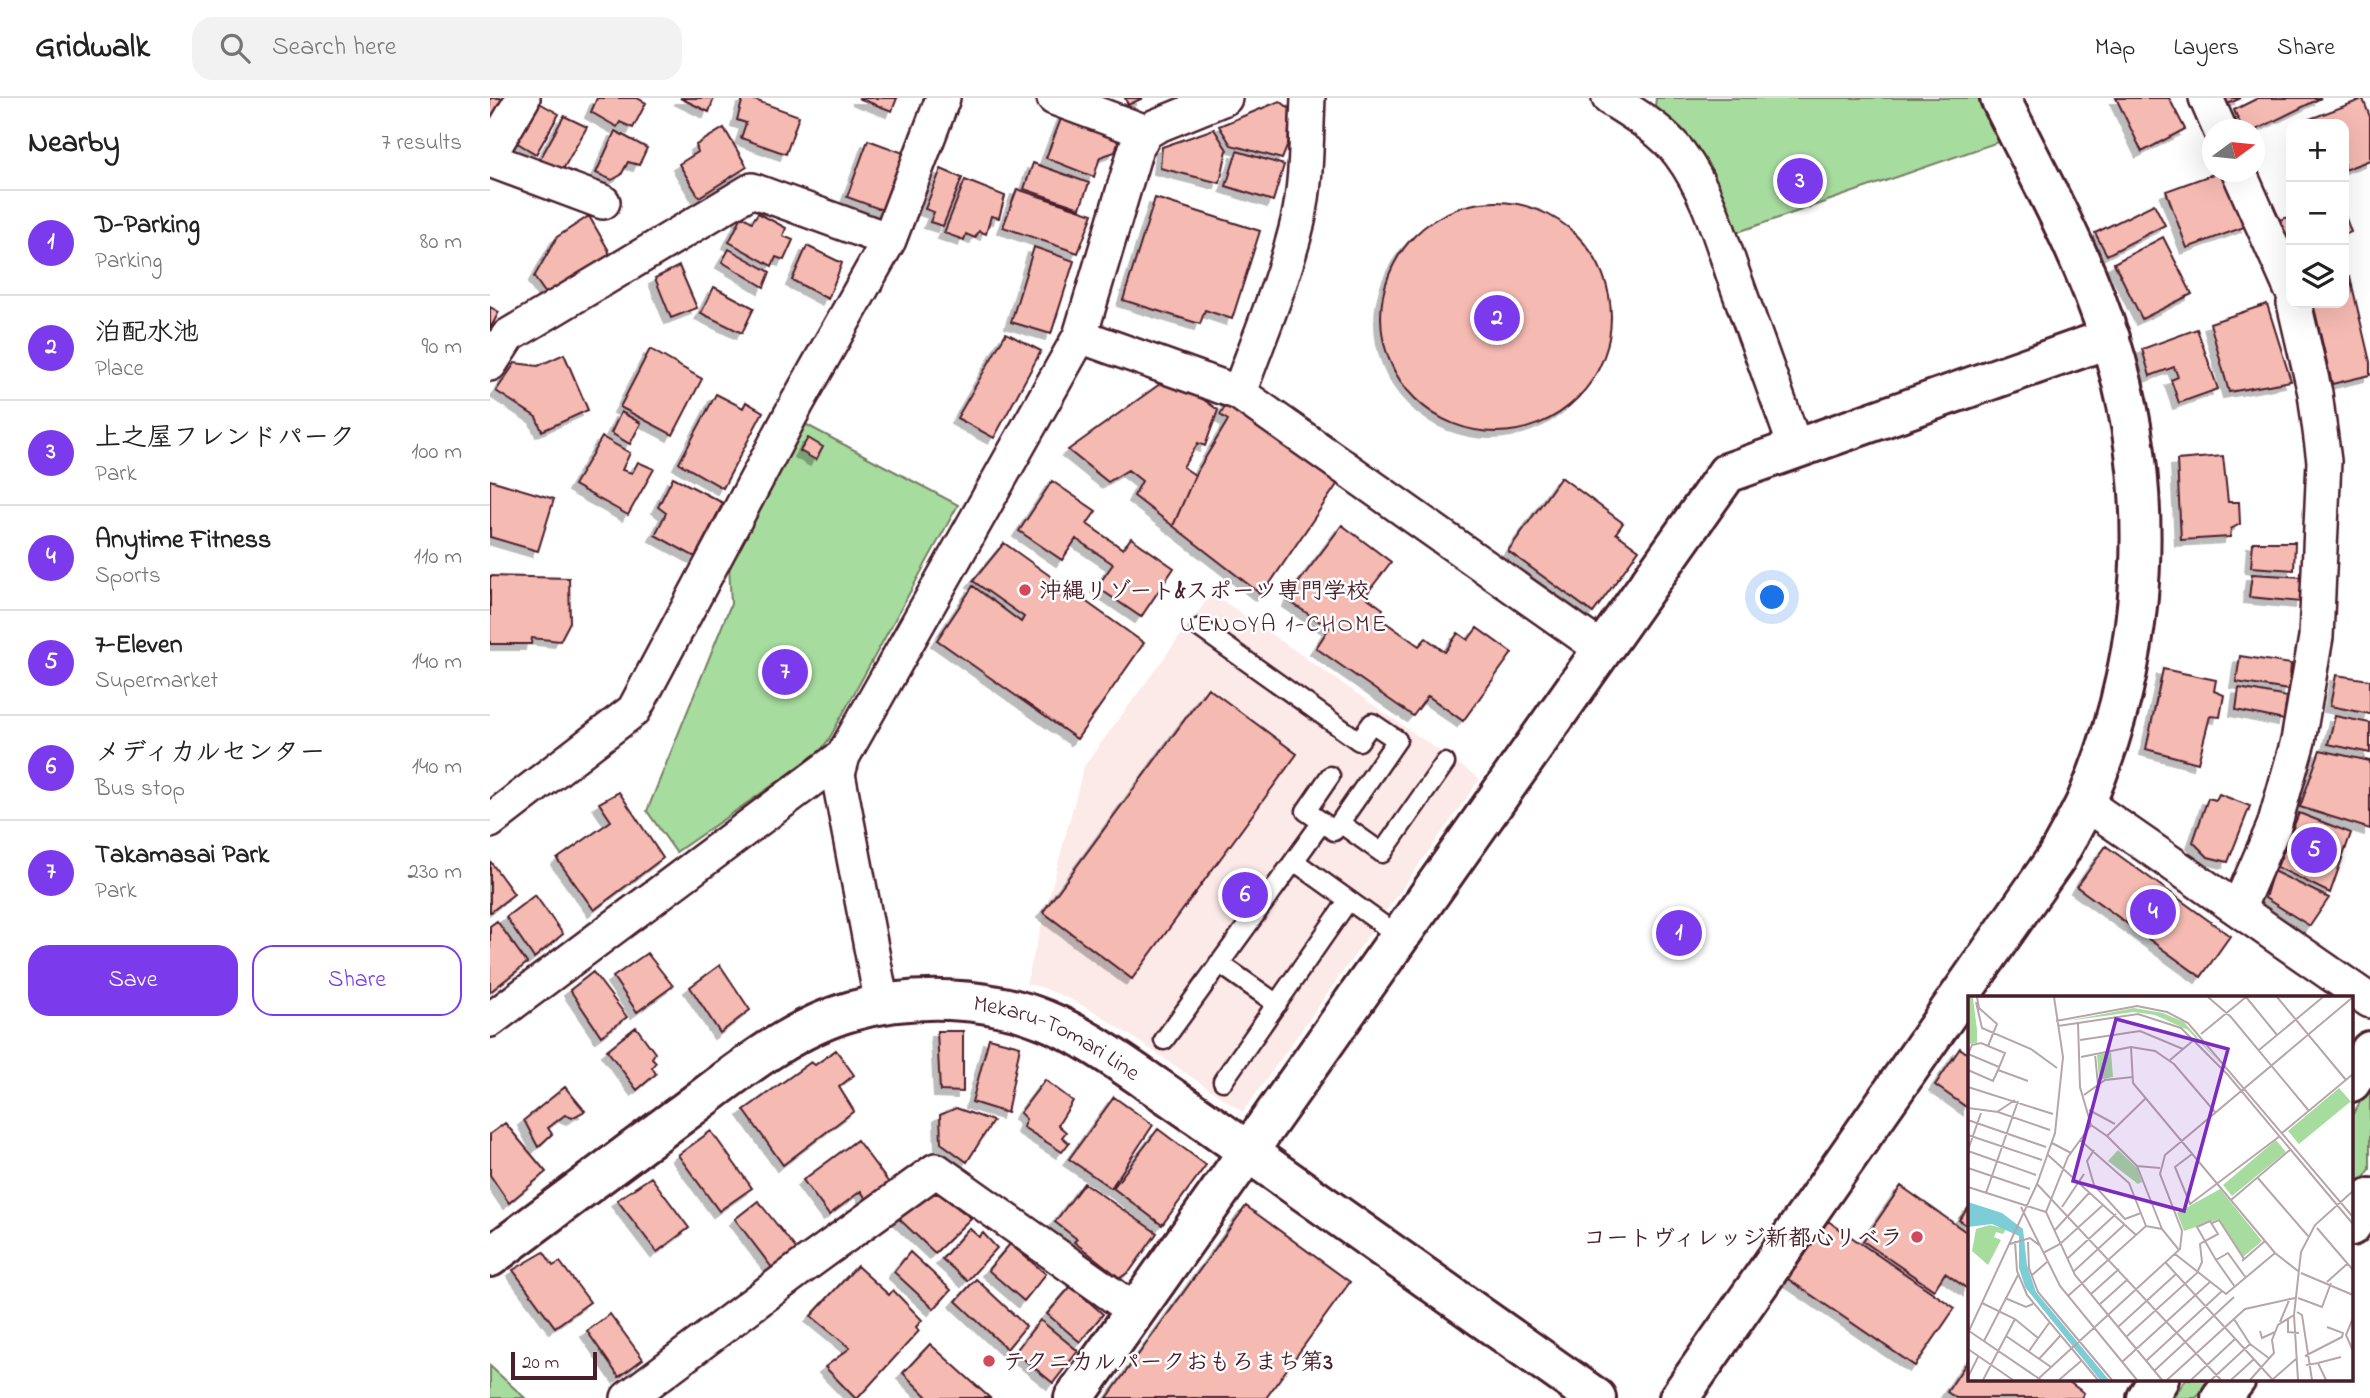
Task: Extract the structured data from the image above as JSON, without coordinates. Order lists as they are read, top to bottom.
{
  "streets": {
    "street": ["Mekaru-Tomari Line"]
  },
  "districts": ["UENOYA 1-CHOME"],
  "places": ["沖縄リゾート&スポーツ専門学校", "コートヴィレッジ新都心リベラ", "テクニカルパークおもろまち第3"],
  "scale_bar": "20 m",
  "north": "right",
  "page": {
    "header": "Gridwalk",
    "search": "Search here",
    "nav": ["Map", "Layers", "Share"],
    "heading": ["Nearby", "7 results"],
    "map_buttons": ["+", "−"],
    "pins": [
      "3",
      "2",
      "7",
      "5",
      "6",
      "4",
      "1"
    ],
    "list": [
      {
        "mark": "1",
        "name": "D-Parking",
        "note": "Parking",
        "value": "80 m"
      },
      {
        "mark": "2",
        "name": "泊配水池",
        "note": "Place",
        "value": "90 m"
      },
      {
        "mark": "3",
        "name": "上之屋フレンドパーク",
        "note": "Park",
        "value": "100 m"
      },
      {
        "mark": "4",
        "name": "Anytime Fitness",
        "note": "Sports",
        "value": "110 m"
      },
      {
        "mark": "5",
        "name": "7-Eleven",
        "note": "Supermarket",
        "value": "140 m"
      },
      {
        "mark": "6",
        "name": "メディカルセンター",
        "note": "Bus stop",
        "value": "140 m"
      },
      {
        "mark": "7",
        "name": "Takamasai Park",
        "note": "Park",
        "value": "230 m"
      }
    ],
    "buttons": ["Save", "Share"],
    "scale": "20 m"
  }
}
